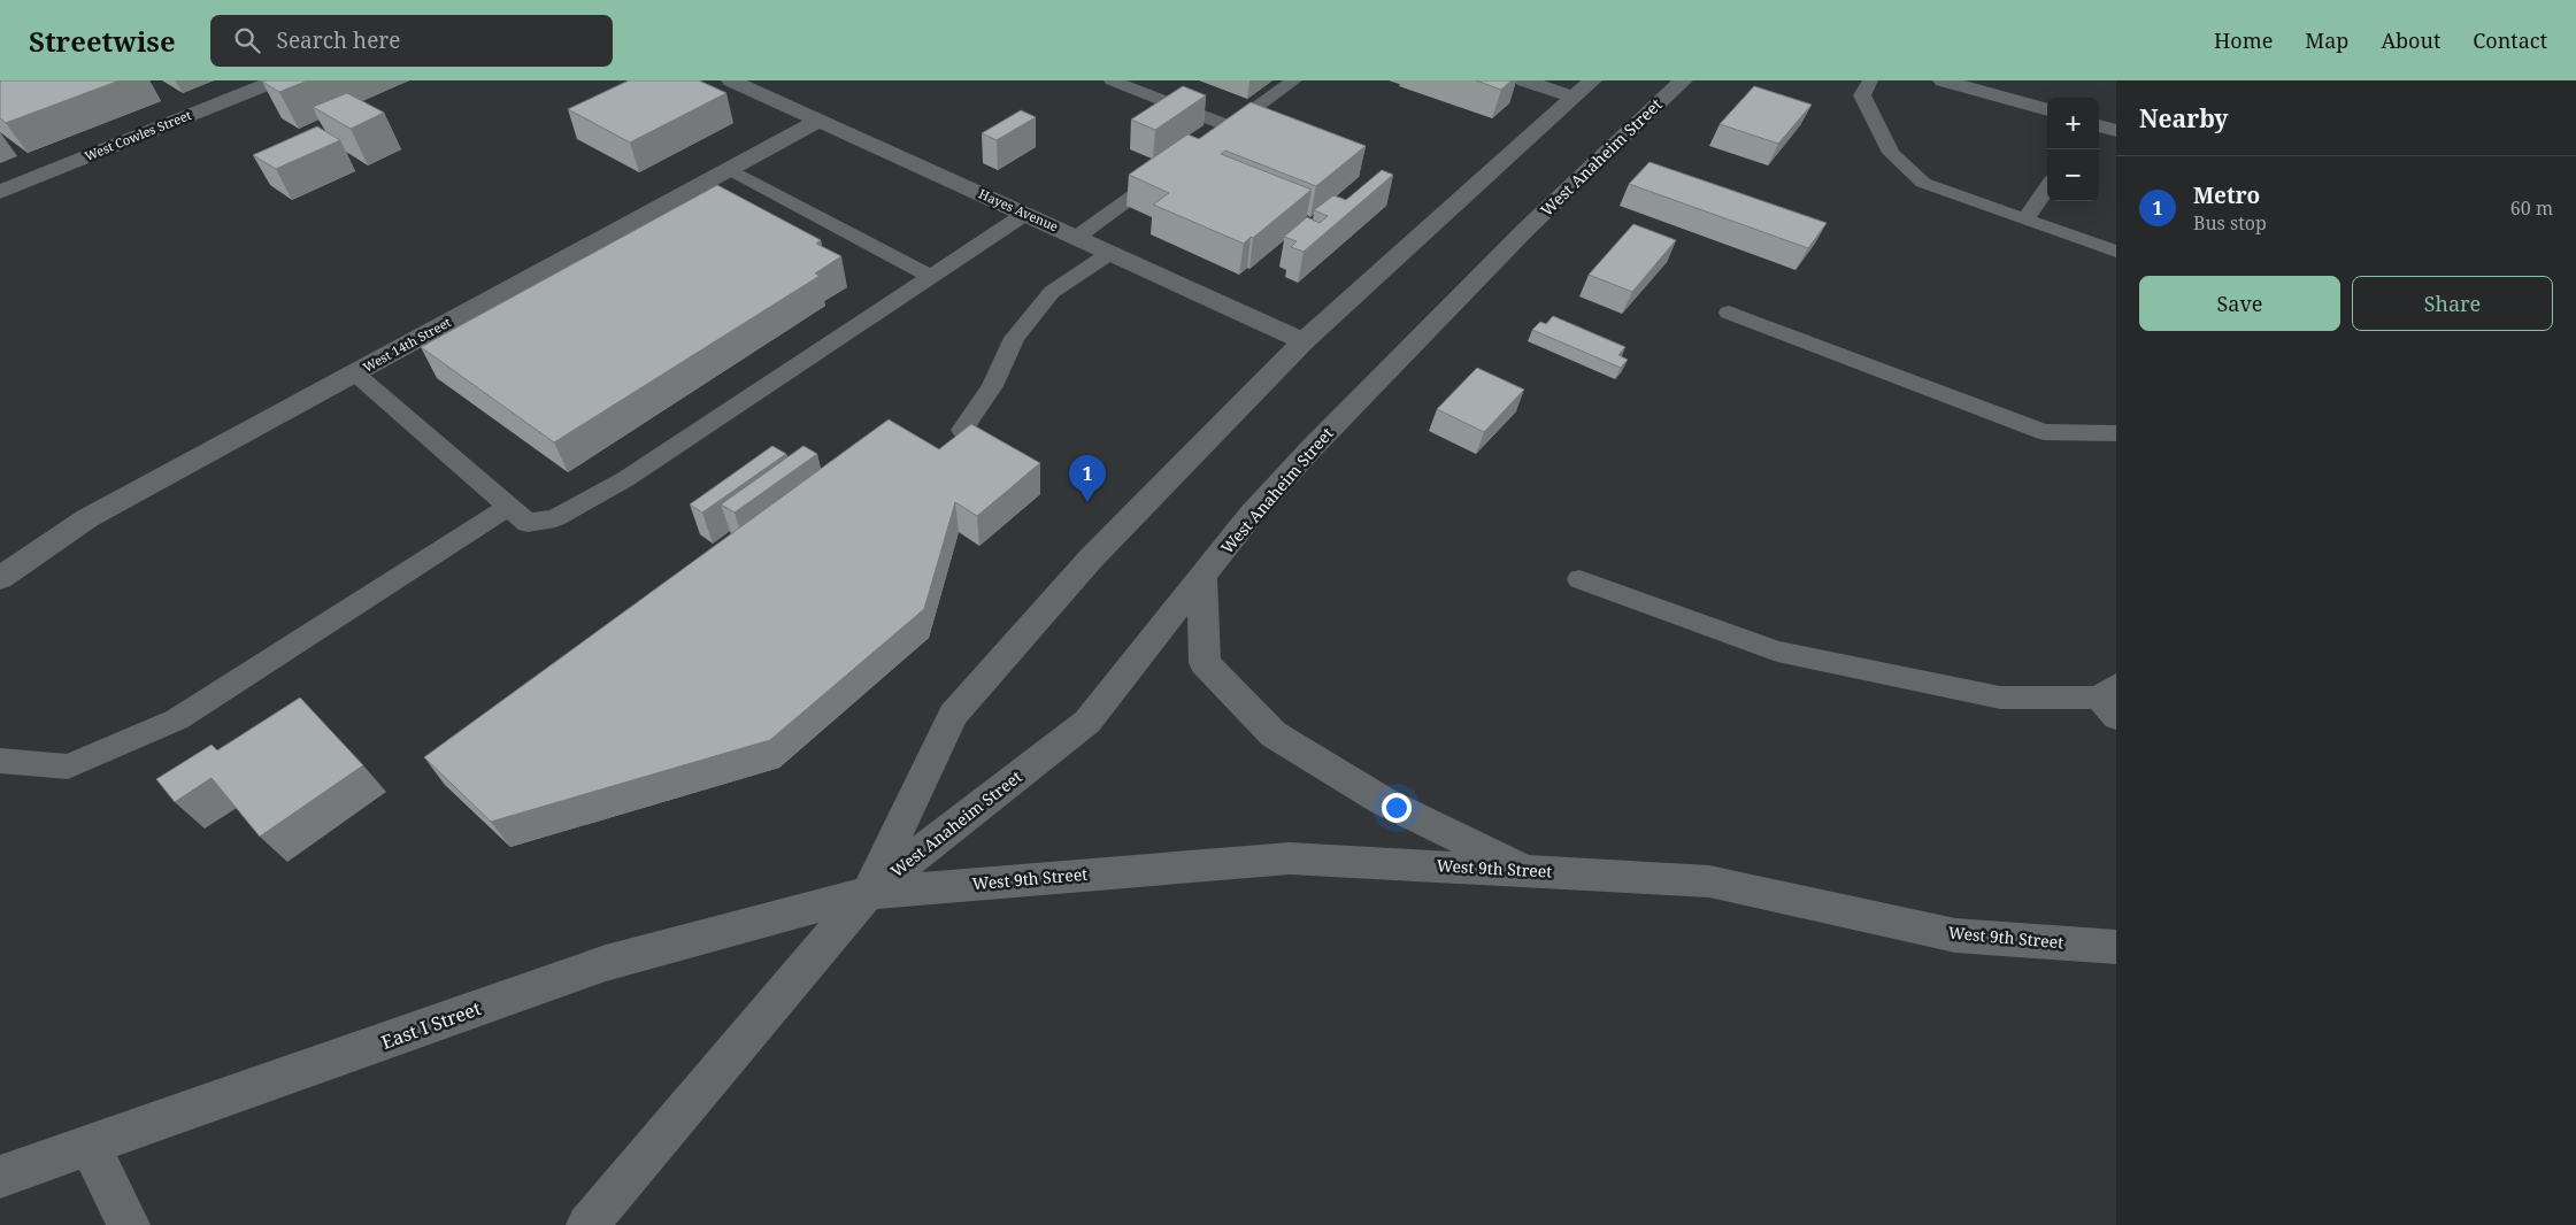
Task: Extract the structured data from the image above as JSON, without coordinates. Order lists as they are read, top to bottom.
{
  "streets": {
    "main road": [
      "West Cowles Street",
      "West Anaheim Street",
      "Hayes Avenue",
      "West 14th Street",
      "West 9th Street",
      "East I Street"
    ]
  },
  "crossings": [
    ["West Anaheim Street", "Hayes Avenue"],
    ["West Anaheim Street", "West 9th Street"],
    ["West Anaheim Street", "East I Street"],
    ["Hayes Avenue", "West 14th Street"],
    ["West 9th Street", "East I Street"]
  ],
  "page": {
    "header": "Streetwise",
    "search": "Search here",
    "nav": [
      "Home",
      "Map",
      "About",
      "Contact"
    ],
    "heading": "Nearby",
    "map_buttons": ["+", "−"],
    "list": [
      {
        "mark": "1",
        "name": "Metro",
        "note": "Bus stop",
        "value": "60 m"
      }
    ],
    "buttons": ["Save", "Share"],
    "pins": "1"
  }
}
